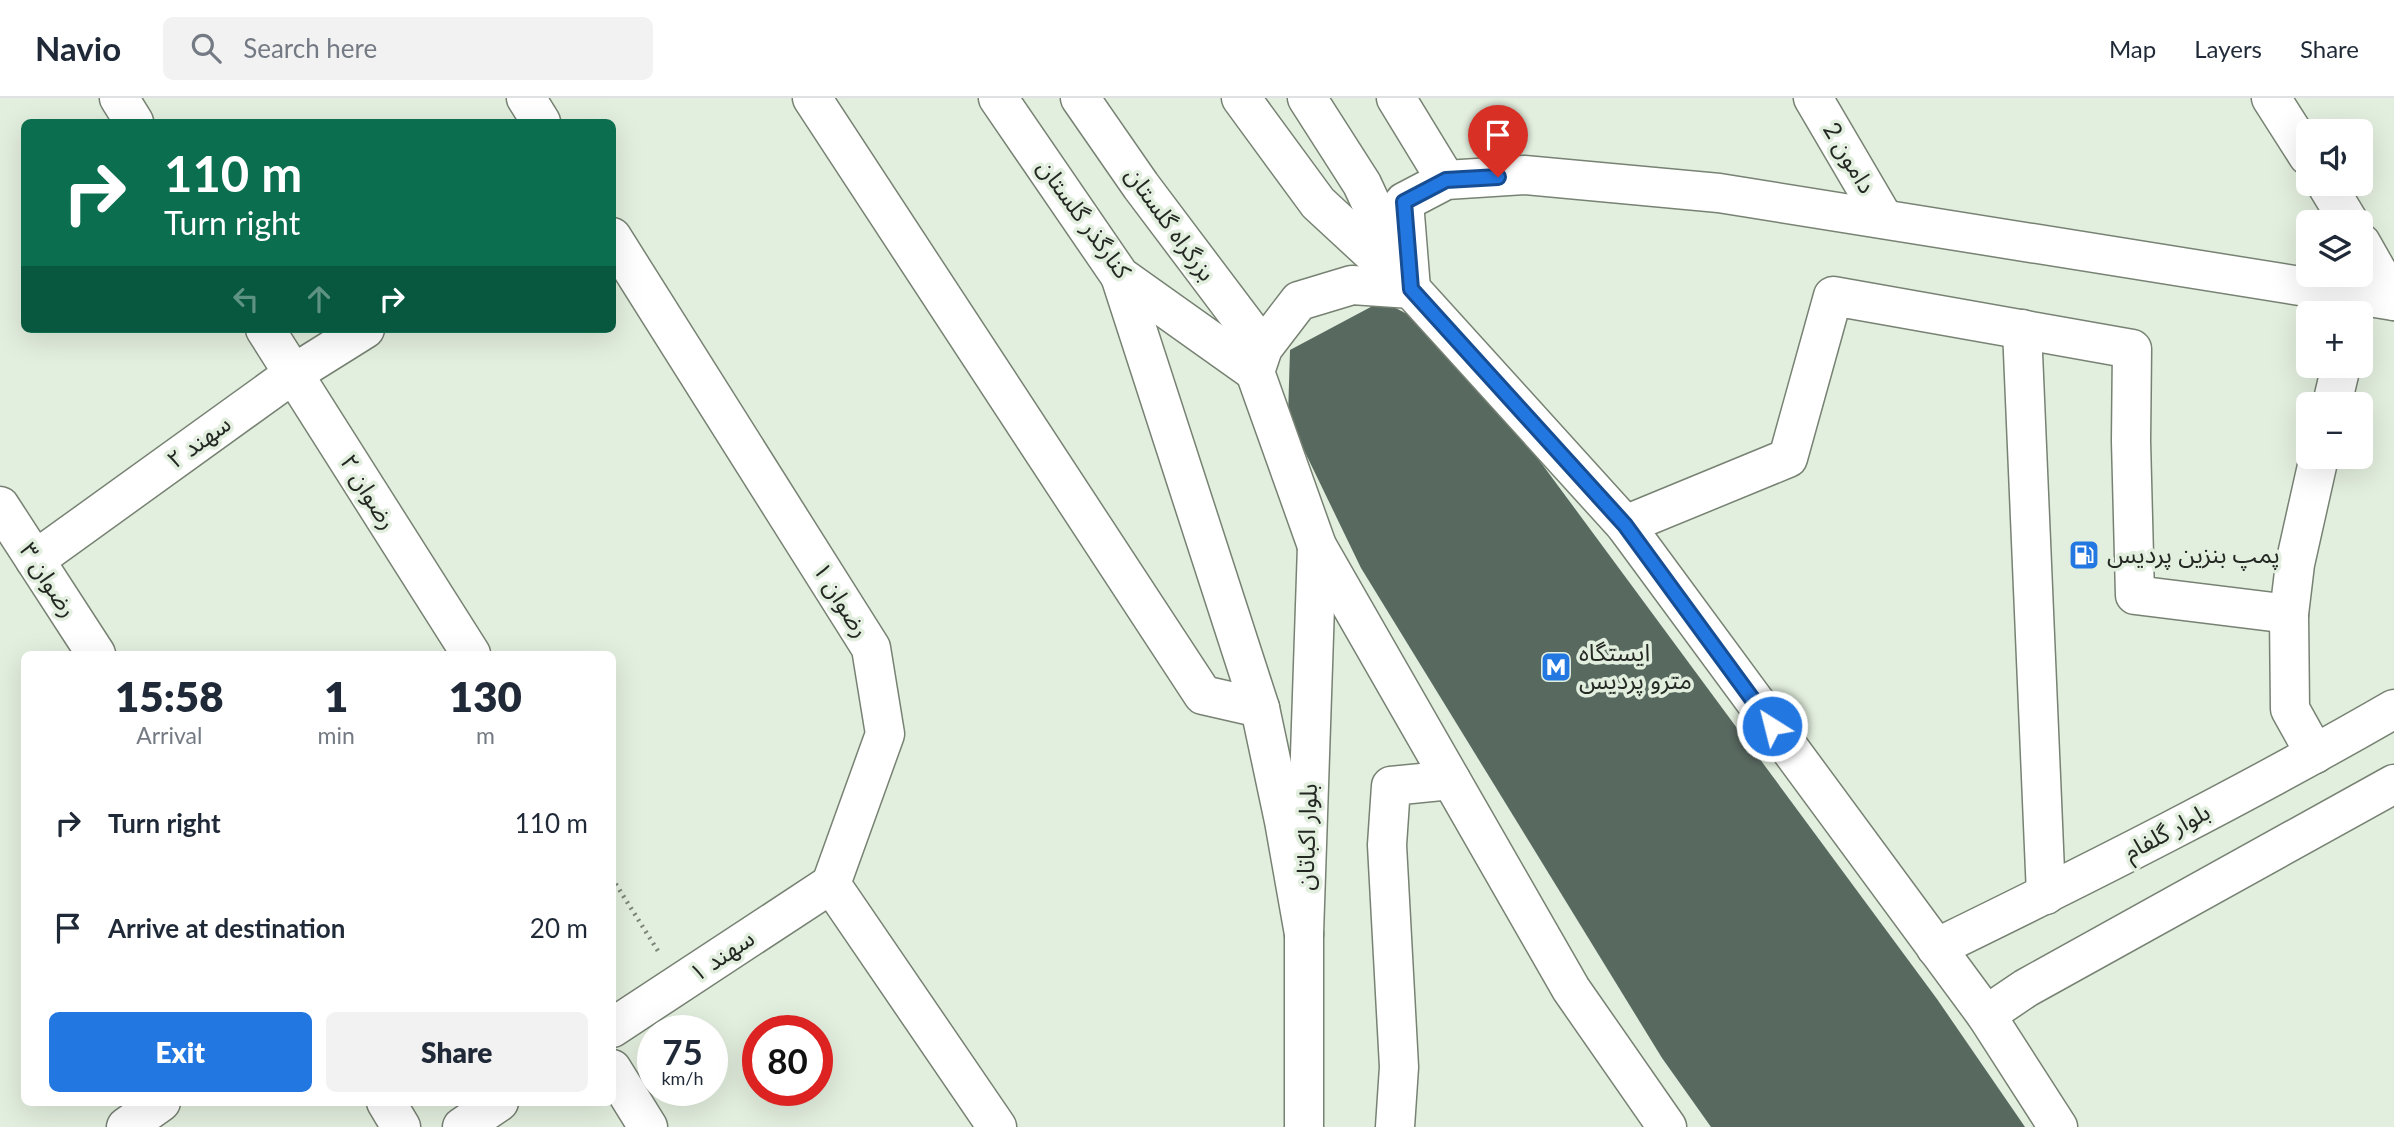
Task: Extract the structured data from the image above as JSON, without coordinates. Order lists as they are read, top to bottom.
{
  "streets": {
    "main road": [
      "دامون 2",
      "کنارگذر گلستان",
      "بزرگراه گلستان",
      "سهند ۲",
      "رضوان ۲",
      "رضوان ۳",
      "رضوان ۱",
      "بلوار گلفام",
      "بلوار اکباتان",
      "سهند ۱"
    ]
  },
  "crossings": [
    ["کنارگذر گلستان", "بزرگراه گلستان"],
    ["بزرگراه گلستان", "بلوار اکباتان"],
    ["سهند ۲", "رضوان ۲"],
    ["سهند ۲", "رضوان ۳"],
    ["رضوان ۱", "سهند ۱"]
  ],
  "places": {
    "fuel station": ["پمپ بنزین پردیس"],
    "metro station": ["ایستگاه مترو پردیس"]
  },
  "page": {
    "header": "Navio",
    "search": "Search here",
    "nav": ["Map", "Layers", "Share"],
    "map_buttons": ["+", "−"],
    "turn": ["110 m", "Turn right"],
    "eta": [
      "15:58",
      "Arrival",
      "1",
      "min",
      "130",
      "m"
    ],
    "list": [
      {
        "name": "Turn right",
        "value": "110 m"
      },
      {
        "name": "Arrive at destination",
        "value": "20 m"
      }
    ],
    "buttons": ["Exit", "Share"],
    "speed": "75 km/h",
    "limit": "80"
  }
}
